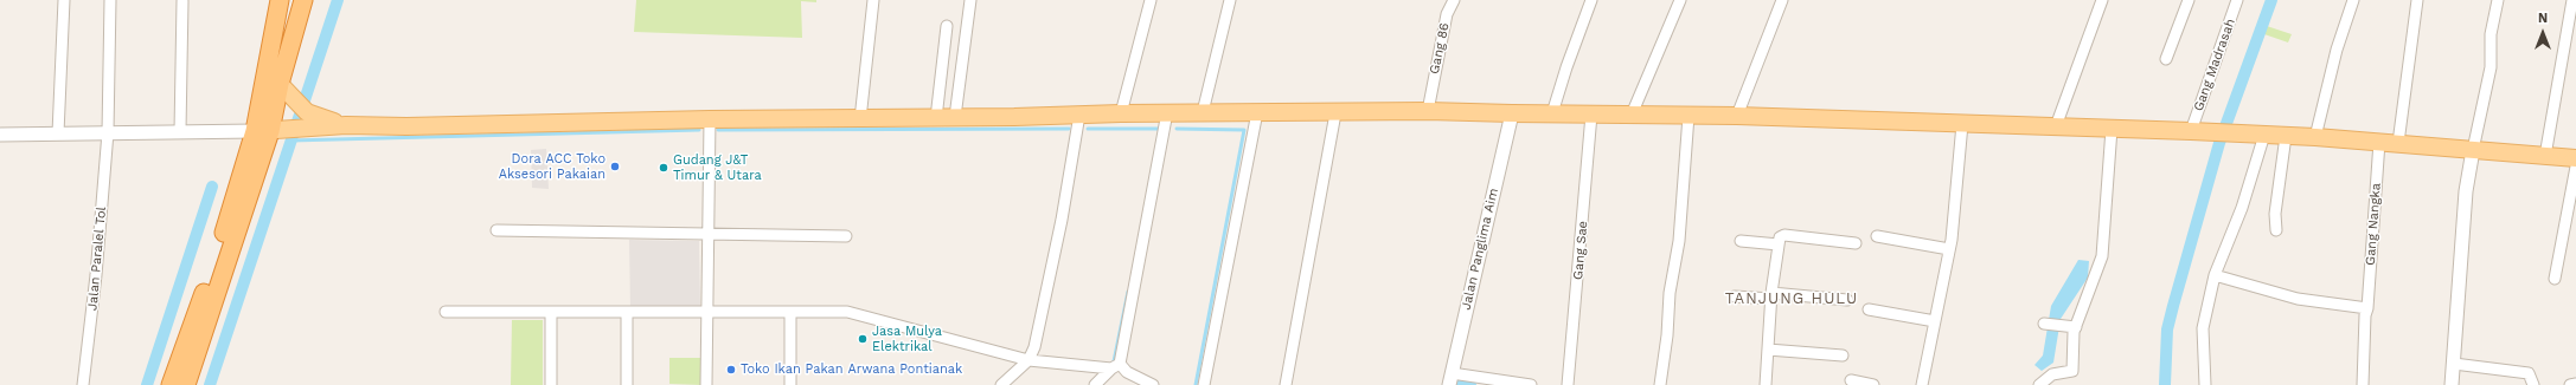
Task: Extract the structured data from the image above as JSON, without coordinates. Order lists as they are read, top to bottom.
{
  "streets": {
    "street": [
      "Gang 86",
      "Gang Madrasah",
      "Gang Nangka",
      "Jalan Panglima Aim",
      "Gang Sae",
      "Jalan Paralel Tol"
    ]
  },
  "districts": ["TANJUNG HULU"],
  "places": [
    "Dora ACC Toko Aksesori Pakaian",
    "Gudang J&T Timur & Utara",
    "Jasa Mulya Elektrikal",
    "Toko Ikan Pakan Arwana Pontianak"
  ],
  "north": "top"
}
